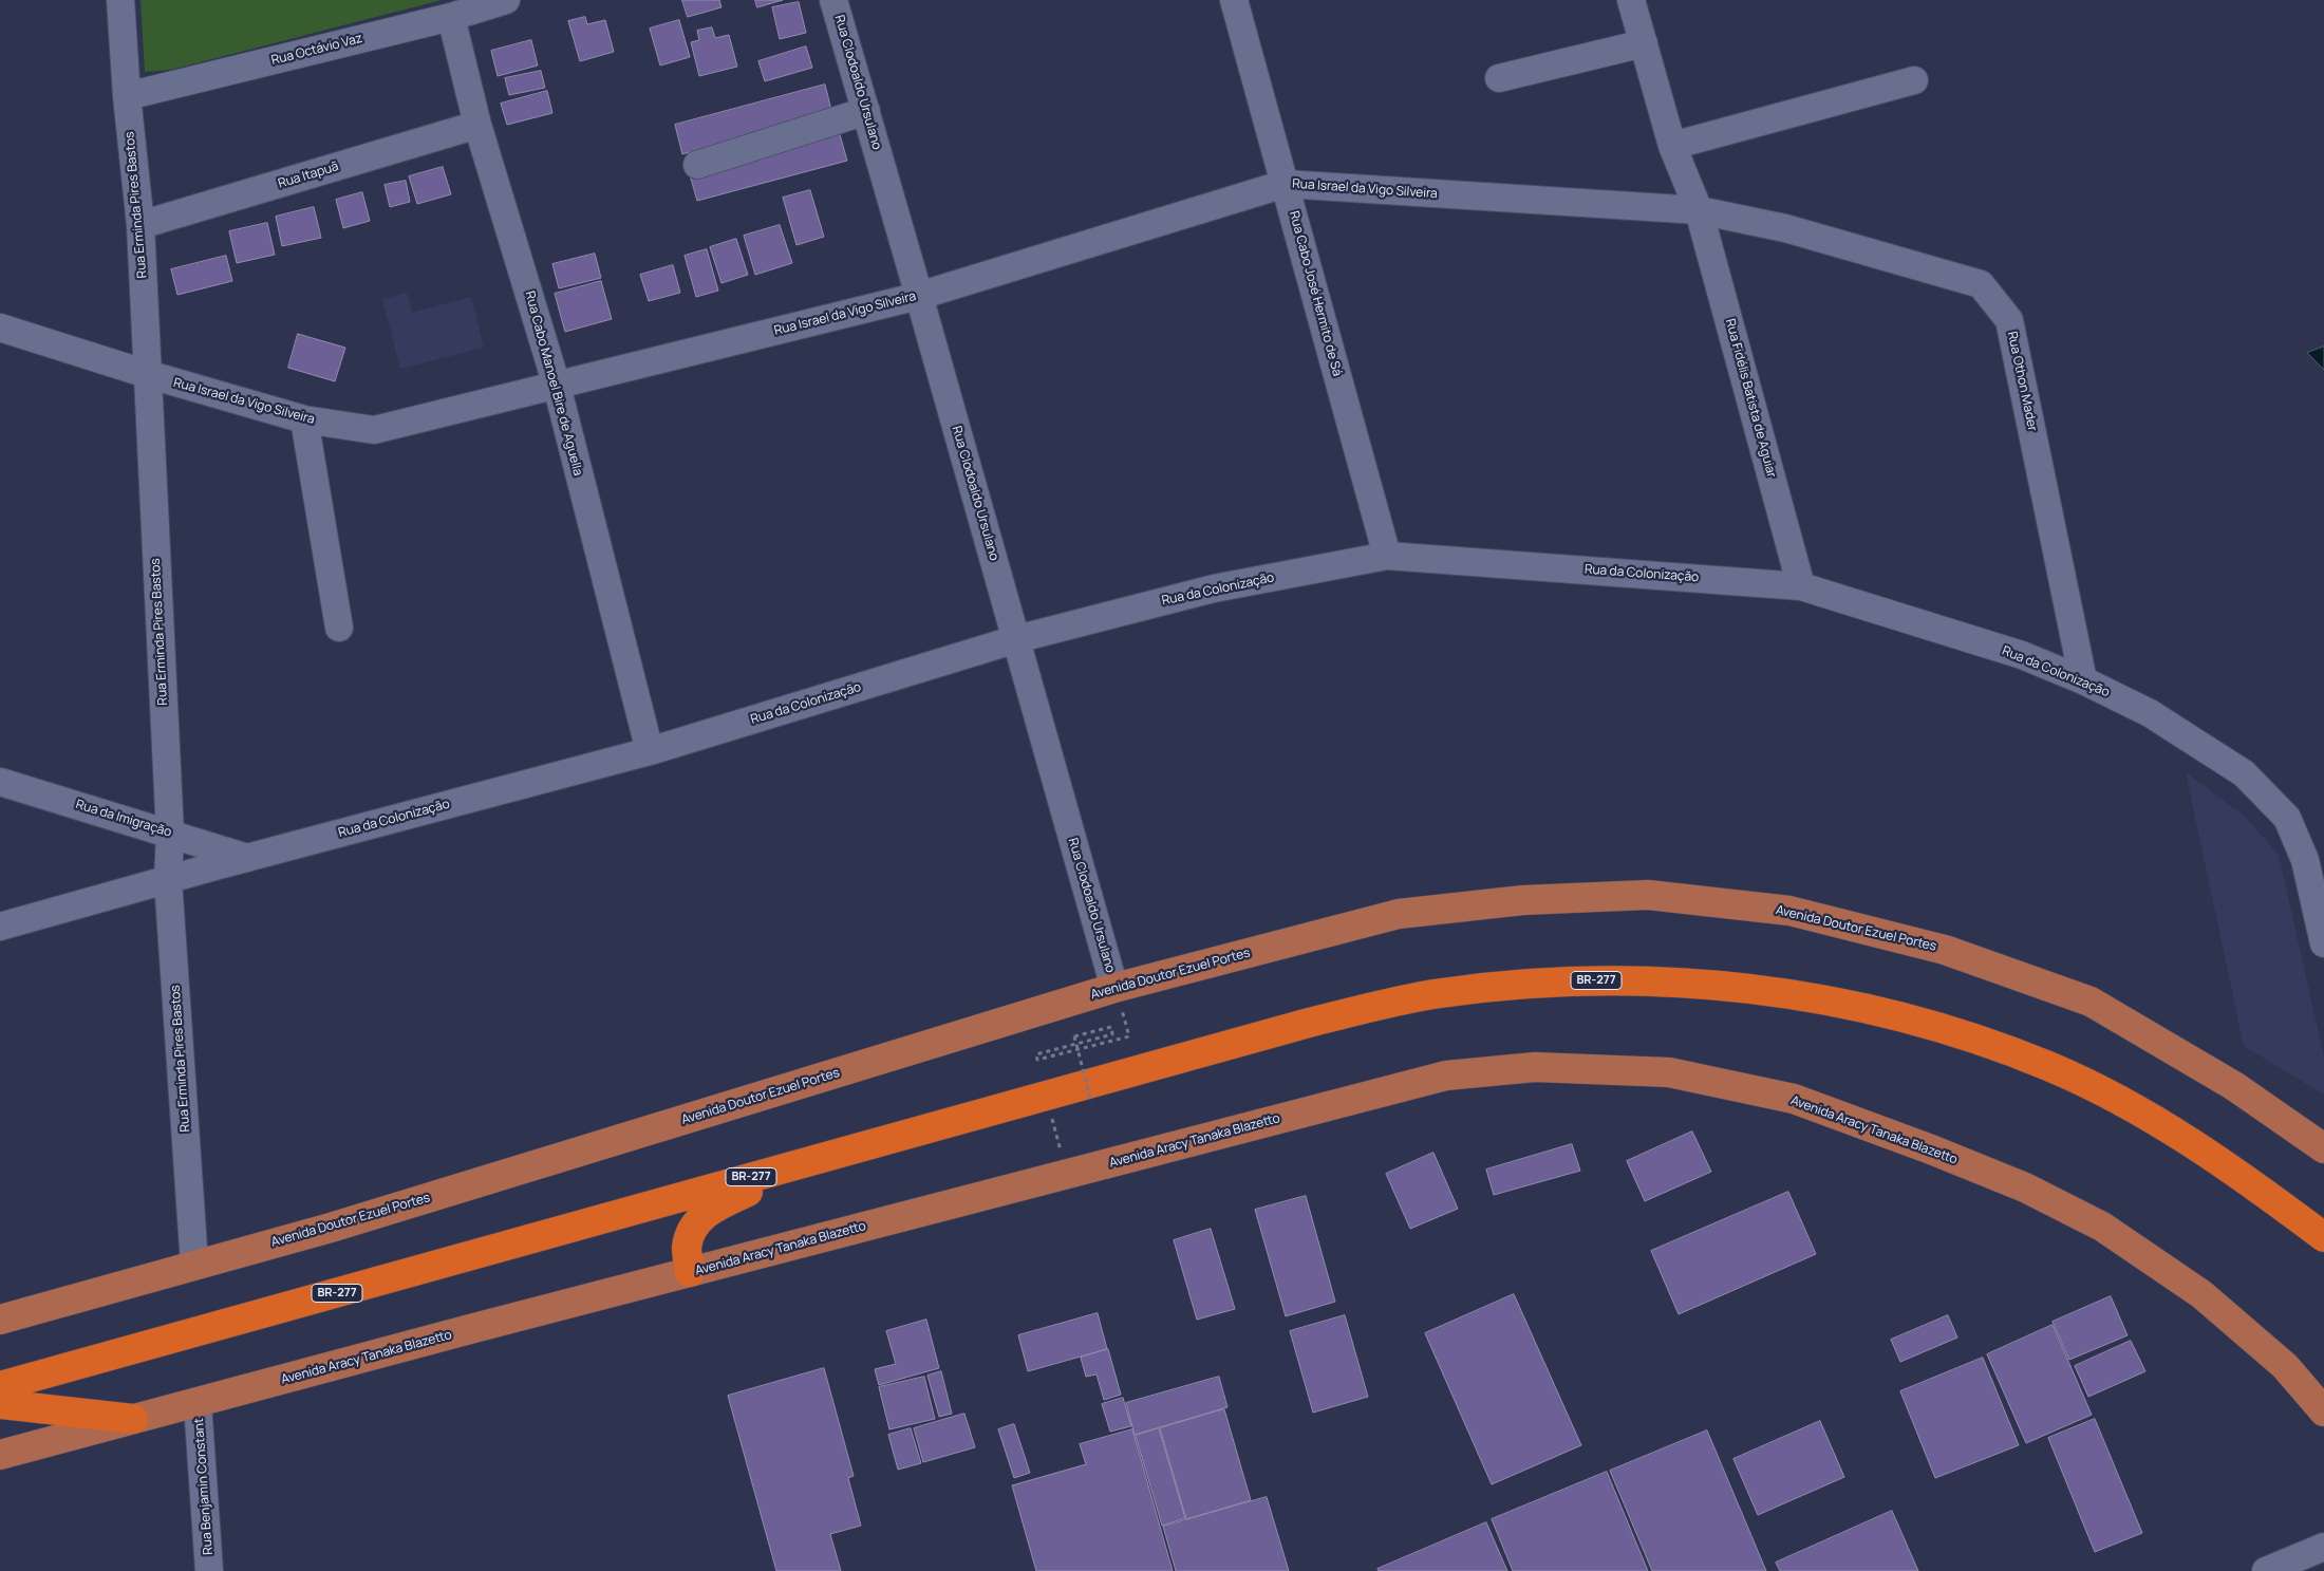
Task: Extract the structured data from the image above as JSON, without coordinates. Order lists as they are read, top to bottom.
{
  "streets": {
    "highway": ["BR-277"],
    "main road": ["Avenida Doutor Ezuel Portes", "Avenida Aracy Tanaka Blazetto"],
    "street": [
      "Rua Octávio Vaz",
      "Rua Clodoaldo Ursulano",
      "Rua Itapuã",
      "Rua Israel da Vigo Silveira",
      "Rua Erminda Pires Bastos",
      "Rua Cabo José Hermito de Sá",
      "Rua Othon Mader",
      "Rua Cabo Manoel Bire de Aguella",
      "Rua Fidélis Batista de Aguiar",
      "Rua da Colonização",
      "Rua da Imigração",
      "Rua Benjamin Constant"
    ]
  },
  "crossings": [
    ["Rua Octávio Vaz", "Rua Erminda Pires Bastos"],
    ["Rua Octávio Vaz", "Rua Cabo Manoel Bire de Aguella"],
    ["Rua Clodoaldo Ursulano", "Rua Israel da Vigo Silveira"],
    ["Rua Clodoaldo Ursulano", "Rua da Colonização"],
    ["Rua Clodoaldo Ursulano", "Avenida Doutor Ezuel Portes"],
    ["Rua Itapuã", "Rua Erminda Pires Bastos"],
    ["Rua Itapuã", "Rua Cabo Manoel Bire de Aguella"],
    ["Rua Israel da Vigo Silveira", "Rua Erminda Pires Bastos"],
    ["Rua Israel da Vigo Silveira", "Rua Cabo José Hermito de Sá"],
    ["Rua Israel da Vigo Silveira", "Rua Othon Mader"],
    ["Rua Israel da Vigo Silveira", "Rua Cabo Manoel Bire de Aguella"],
    ["Rua Israel da Vigo Silveira", "Rua Fidélis Batista de Aguiar"],
    ["Rua Erminda Pires Bastos", "Rua da Colonização"],
    ["Rua Erminda Pires Bastos", "Rua da Imigração"],
    ["Rua Erminda Pires Bastos", "Avenida Doutor Ezuel Portes"],
    ["Rua Cabo José Hermito de Sá", "Rua da Colonização"],
    ["Rua Othon Mader", "Rua Fidélis Batista de Aguiar"],
    ["Rua Othon Mader", "Rua da Colonização"],
    ["Rua Cabo Manoel Bire de Aguella", "Rua da Colonização"],
    ["Rua Fidélis Batista de Aguiar", "Rua da Colonização"],
    ["Rua da Colonização", "Rua da Imigração"],
    ["Avenida Aracy Tanaka Blazetto", "Rua Benjamin Constant"]
  ]
}
